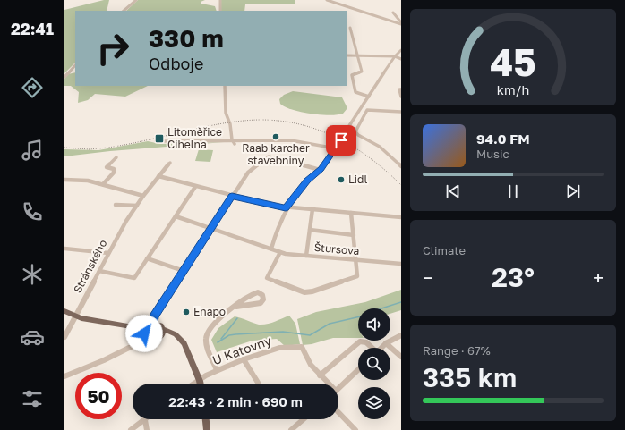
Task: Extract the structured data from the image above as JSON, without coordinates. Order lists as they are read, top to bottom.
{
  "streets": {
    "street": ["Štursova", "Stránského", "U Katovny"]
  },
  "places": {
    "other": ["Raab karcher stavebniny", "Lidl", "Enapo"],
    "transit": ["Litoměřice Cihelna"]
  },
  "page": {
    "tabs": "22:41",
    "turn": ["330 m", "Odboje"],
    "song": ["94.0 FM", "Music"],
    "tile": [
      "Climate",
      ["Range · 67%", "335 km"]
    ],
    "heat": ["−", "23°", "+"],
    "limit": "50",
    "trip": "22:43 · 2 min · 690 m",
    "gauge": ["45", "km/h"]
  }
}
